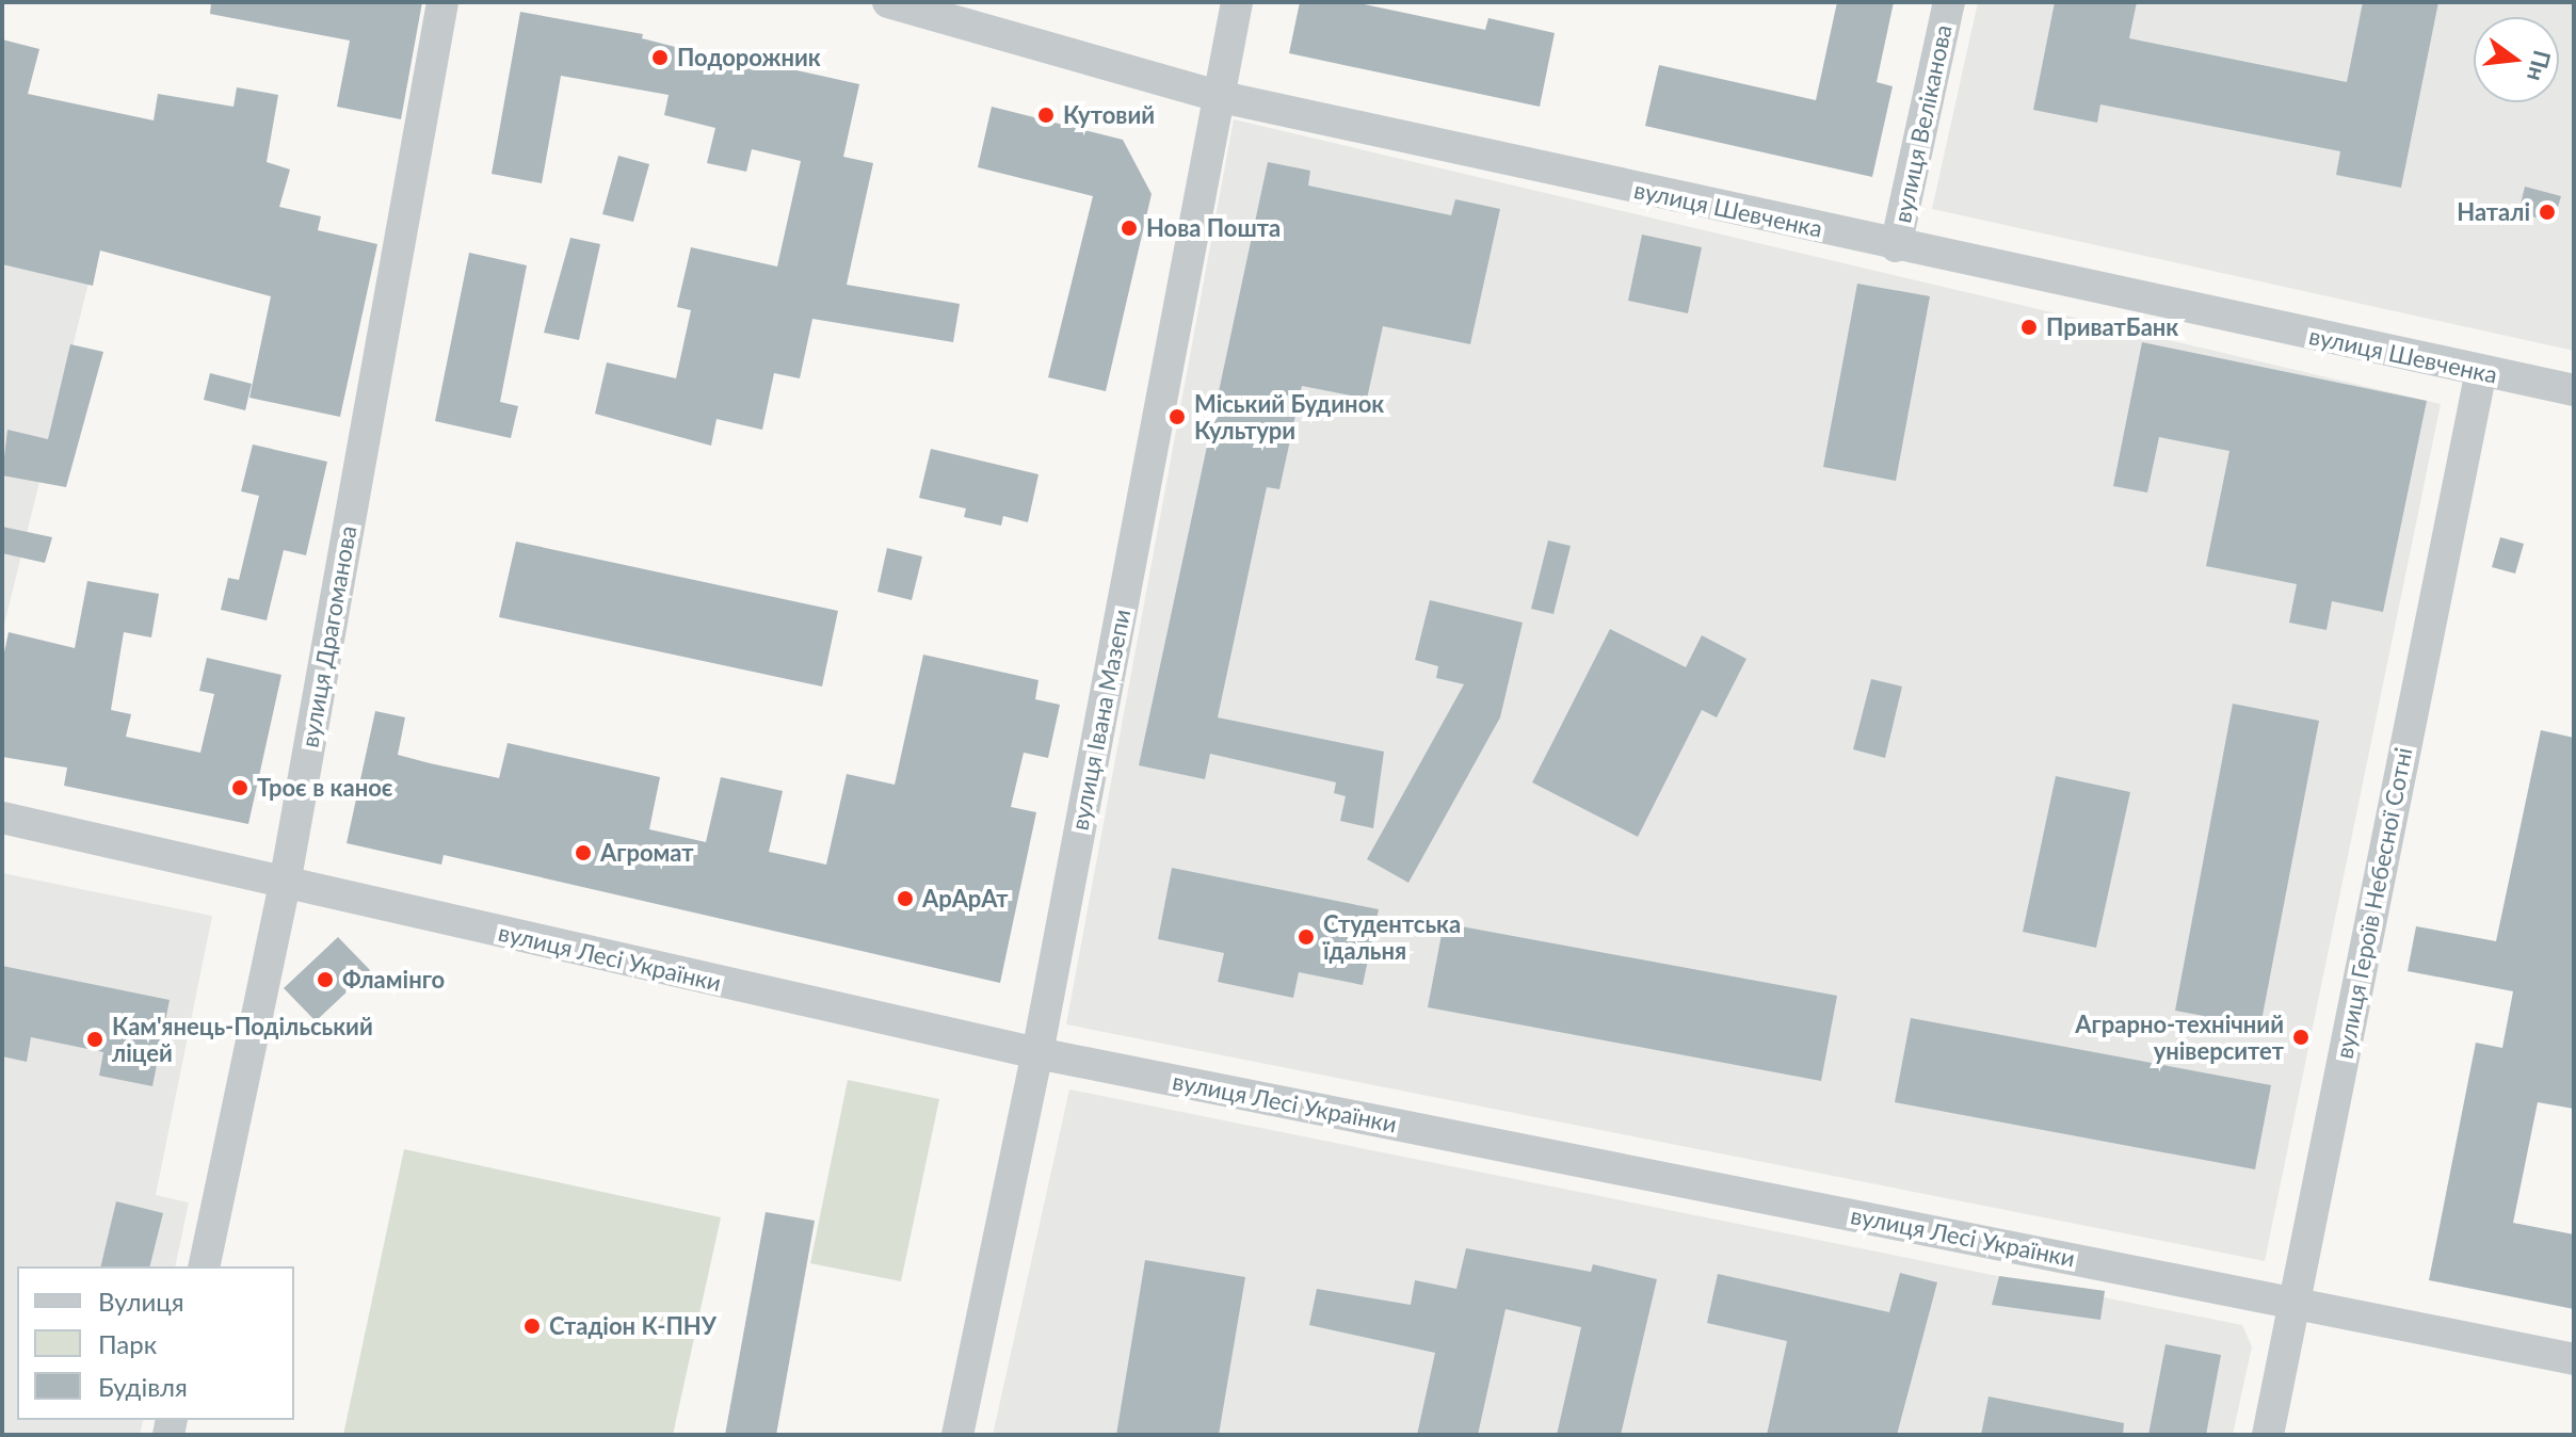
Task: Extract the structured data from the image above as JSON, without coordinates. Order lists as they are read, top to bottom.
{
  "streets": {
    "street": [
      "вулиця Веліканова",
      "вулиця Шевченка",
      "вулиця Драгоманова",
      "вулиця Івана Мазепи",
      "вулиця Героїв Небесної Сотні",
      "вулиця Лесі Українки"
    ]
  },
  "crossings": [
    ["вулиця Веліканова", "вулиця Шевченка"],
    ["вулиця Шевченка", "вулиця Івана Мазепи"],
    ["вулиця Шевченка", "вулиця Героїв Небесної Сотні"],
    ["вулиця Драгоманова", "вулиця Лесі Українки"],
    ["вулиця Івана Мазепи", "вулиця Лесі Українки"],
    ["вулиця Героїв Небесної Сотні", "вулиця Лесі Українки"]
  ],
  "places": [
    "Подорожник",
    "Кутовий",
    "Наталі",
    "Нова Пошта",
    "ПриватБанк",
    "Міський Будинок Культури",
    "Троє в каноє",
    "Агромат",
    "АрАрАт",
    "Студентська їдальня",
    "Фламінго",
    "Аграрно-технічний університет",
    "Кам'янець-Подільський ліцей",
    "Стадіон К-ПНУ"
  ],
  "legend": ["Вулиця", "Парк", "Будівля"],
  "north": "right"
}
